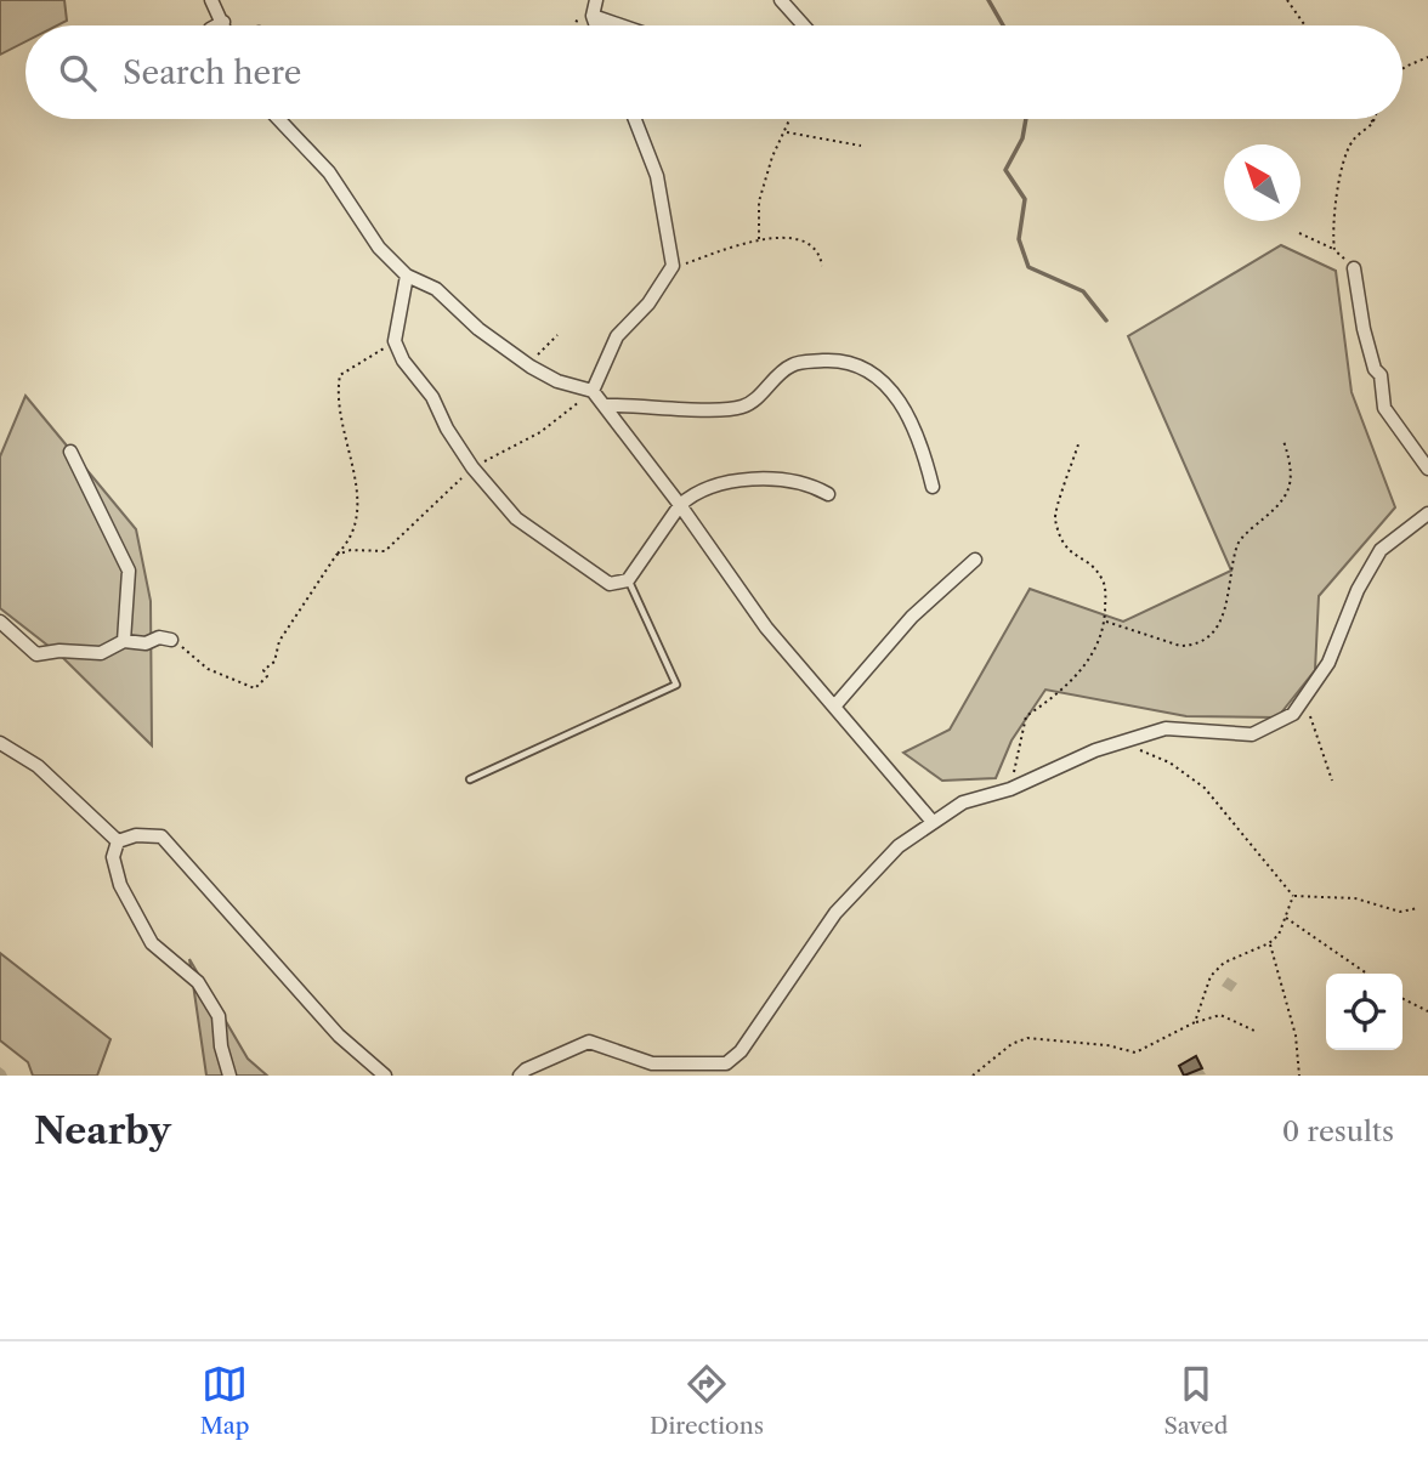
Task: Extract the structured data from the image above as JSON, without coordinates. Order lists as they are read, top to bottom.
{
  "north": "top left",
  "page": {
    "search": "Search here",
    "heading": ["Nearby", "0 results"],
    "nav": ["Map", "Directions", "Saved"]
  }
}
